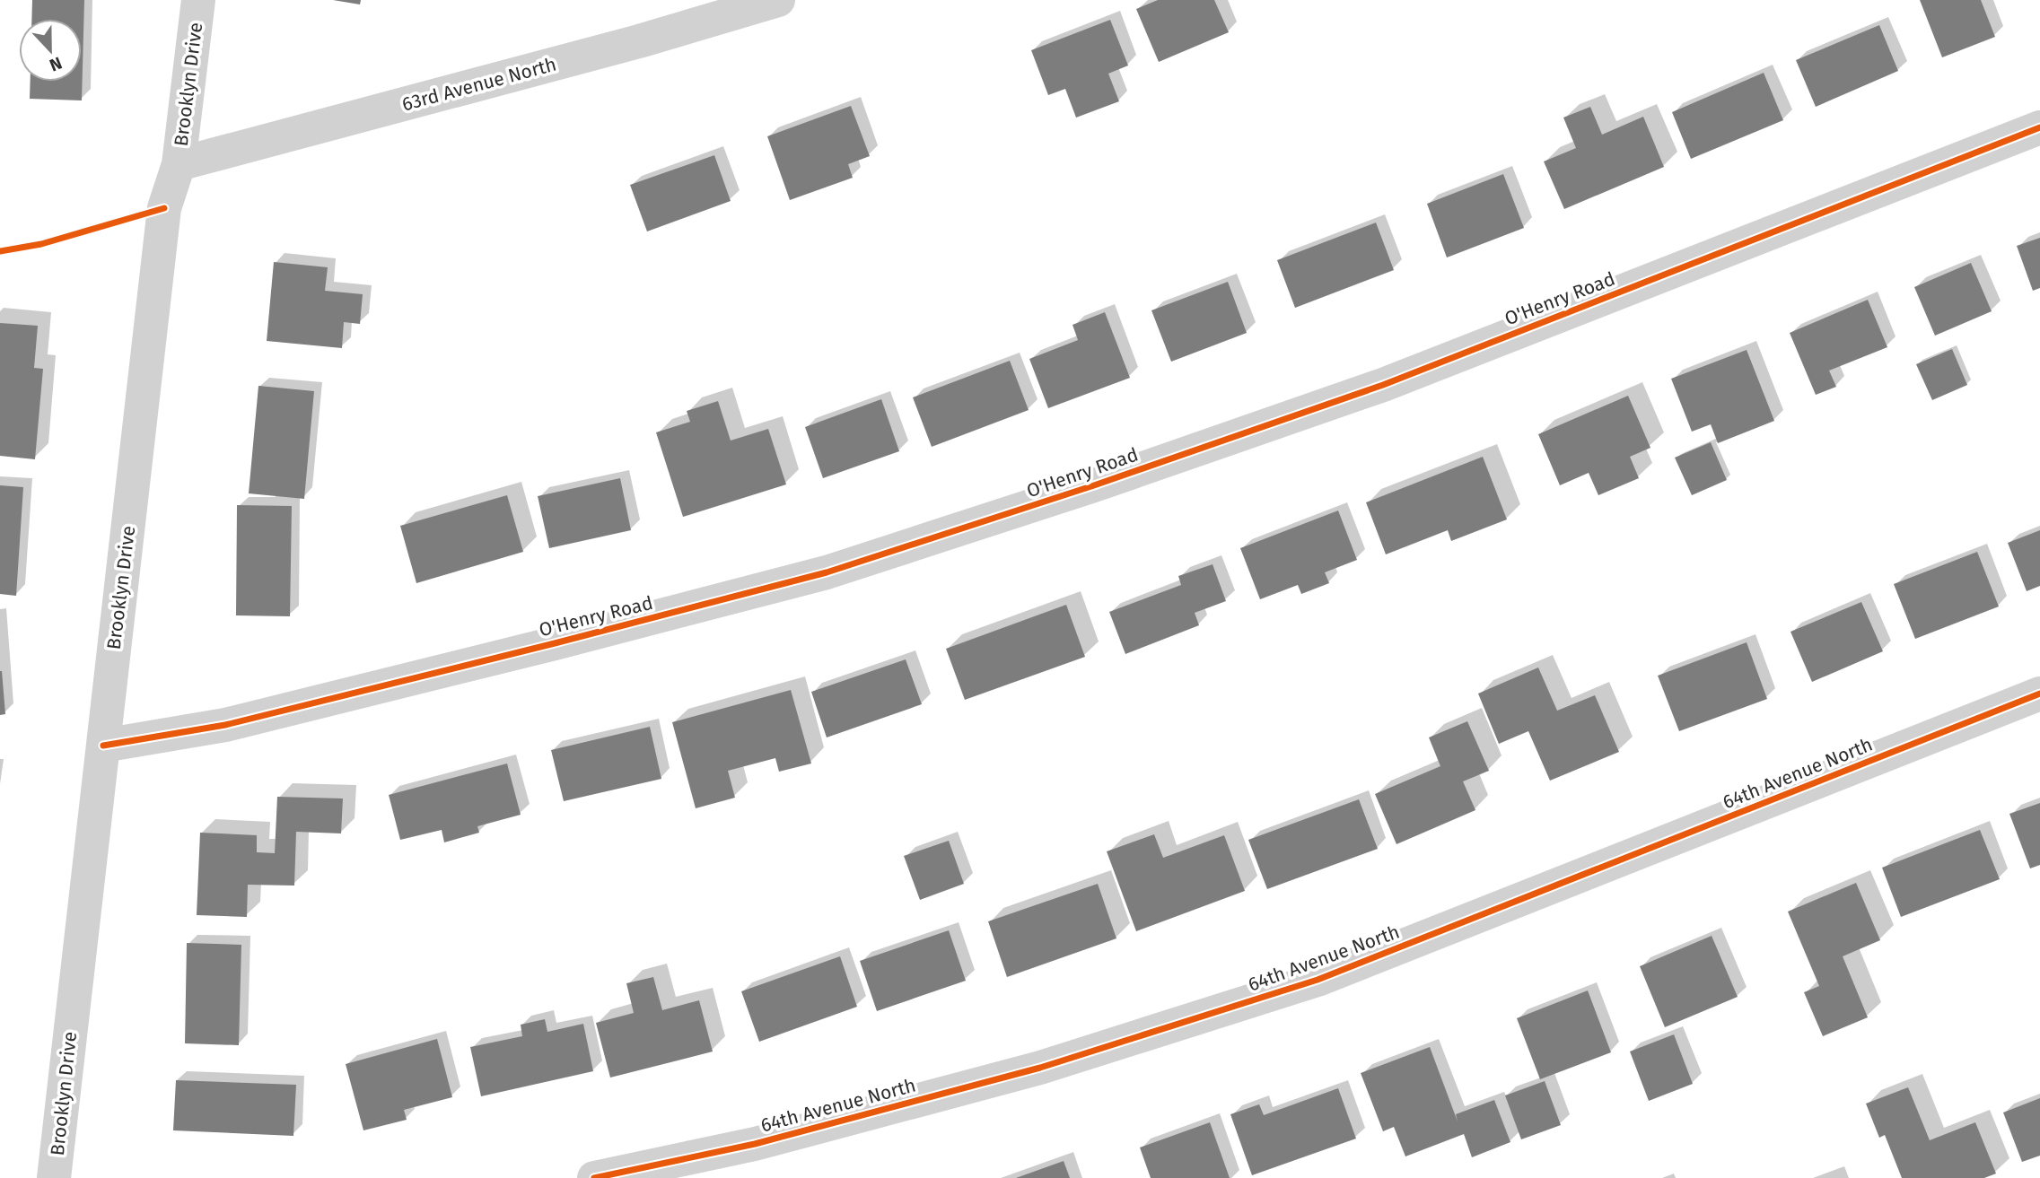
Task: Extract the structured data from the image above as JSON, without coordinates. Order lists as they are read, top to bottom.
{
  "streets": {
    "street": [
      "Brooklyn Drive",
      "63rd Avenue North",
      "O'Henry Road",
      "64th Avenue North"
    ]
  },
  "crossings": [
    ["Brooklyn Drive", "63rd Avenue North"],
    ["Brooklyn Drive", "O'Henry Road"]
  ],
  "north": "bottom"
}
